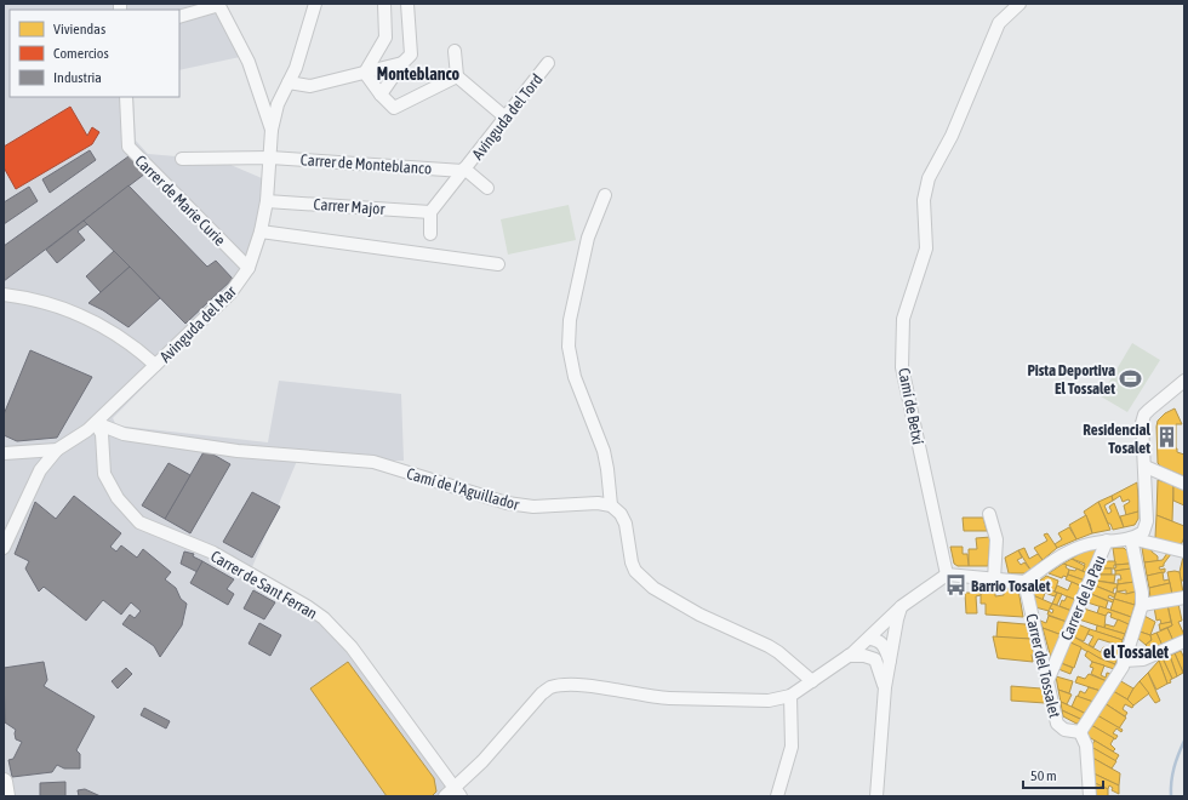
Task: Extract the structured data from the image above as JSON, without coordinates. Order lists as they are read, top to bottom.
{
  "streets": {
    "street": [
      "Avinguda del Tord",
      "Carrer de Monteblanco",
      "Carrer de Marie Curie",
      "Carrer Major",
      "Avinguda del Mar",
      "Camí de Betxí",
      "Camí de l'Aguillador",
      "Carrer de Sant Ferran",
      "Carrer de la Pau",
      "Carrer del Tossalet"
    ]
  },
  "crossings": [
    ["Avinguda del Tord", "Carrer de Monteblanco"],
    ["Carrer de Monteblanco", "Avinguda del Mar"],
    ["Carrer de Marie Curie", "Avinguda del Mar"],
    ["Carrer Major", "Avinguda del Mar"],
    ["Avinguda del Mar", "Camí de l'Aguillador"],
    ["Avinguda del Mar", "Carrer de Sant Ferran"],
    ["Camí de l'Aguillador", "Carrer de Sant Ferran"],
    ["Carrer de la Pau", "Carrer del Tossalet"]
  ],
  "districts": ["Monteblanco", "el Tossalet"],
  "places": {
    "sports": ["Pista Deportiva El Tossalet"],
    "building": ["Residencial Tosalet"],
    "bus stop": ["Barrio Tosalet"]
  },
  "legend": ["Viviendas", "Comercios", "Industria"],
  "scale_bar": "50 m"
}
